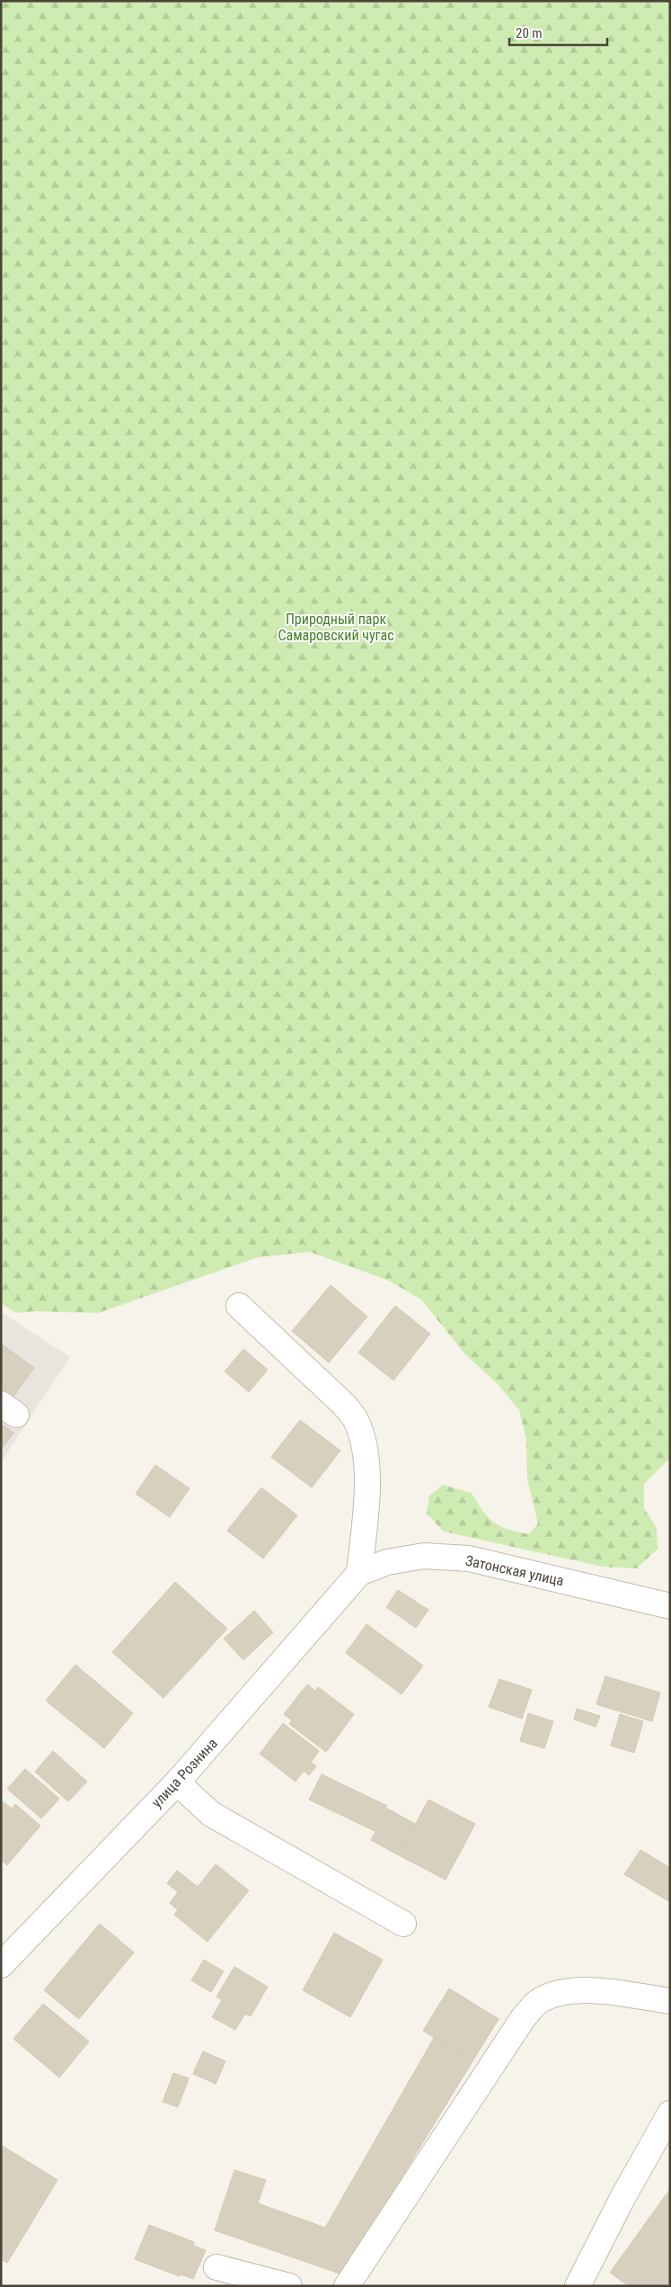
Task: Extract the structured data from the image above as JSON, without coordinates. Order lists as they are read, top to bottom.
{
  "streets": {
    "street": ["Затонская улица", "улица Рознина"]
  },
  "crossings": [
    ["Затонская улица", "улица Рознина"]
  ],
  "parks": ["Природный парк Самаровский чугас"],
  "scale_bar": "20 m"
}
